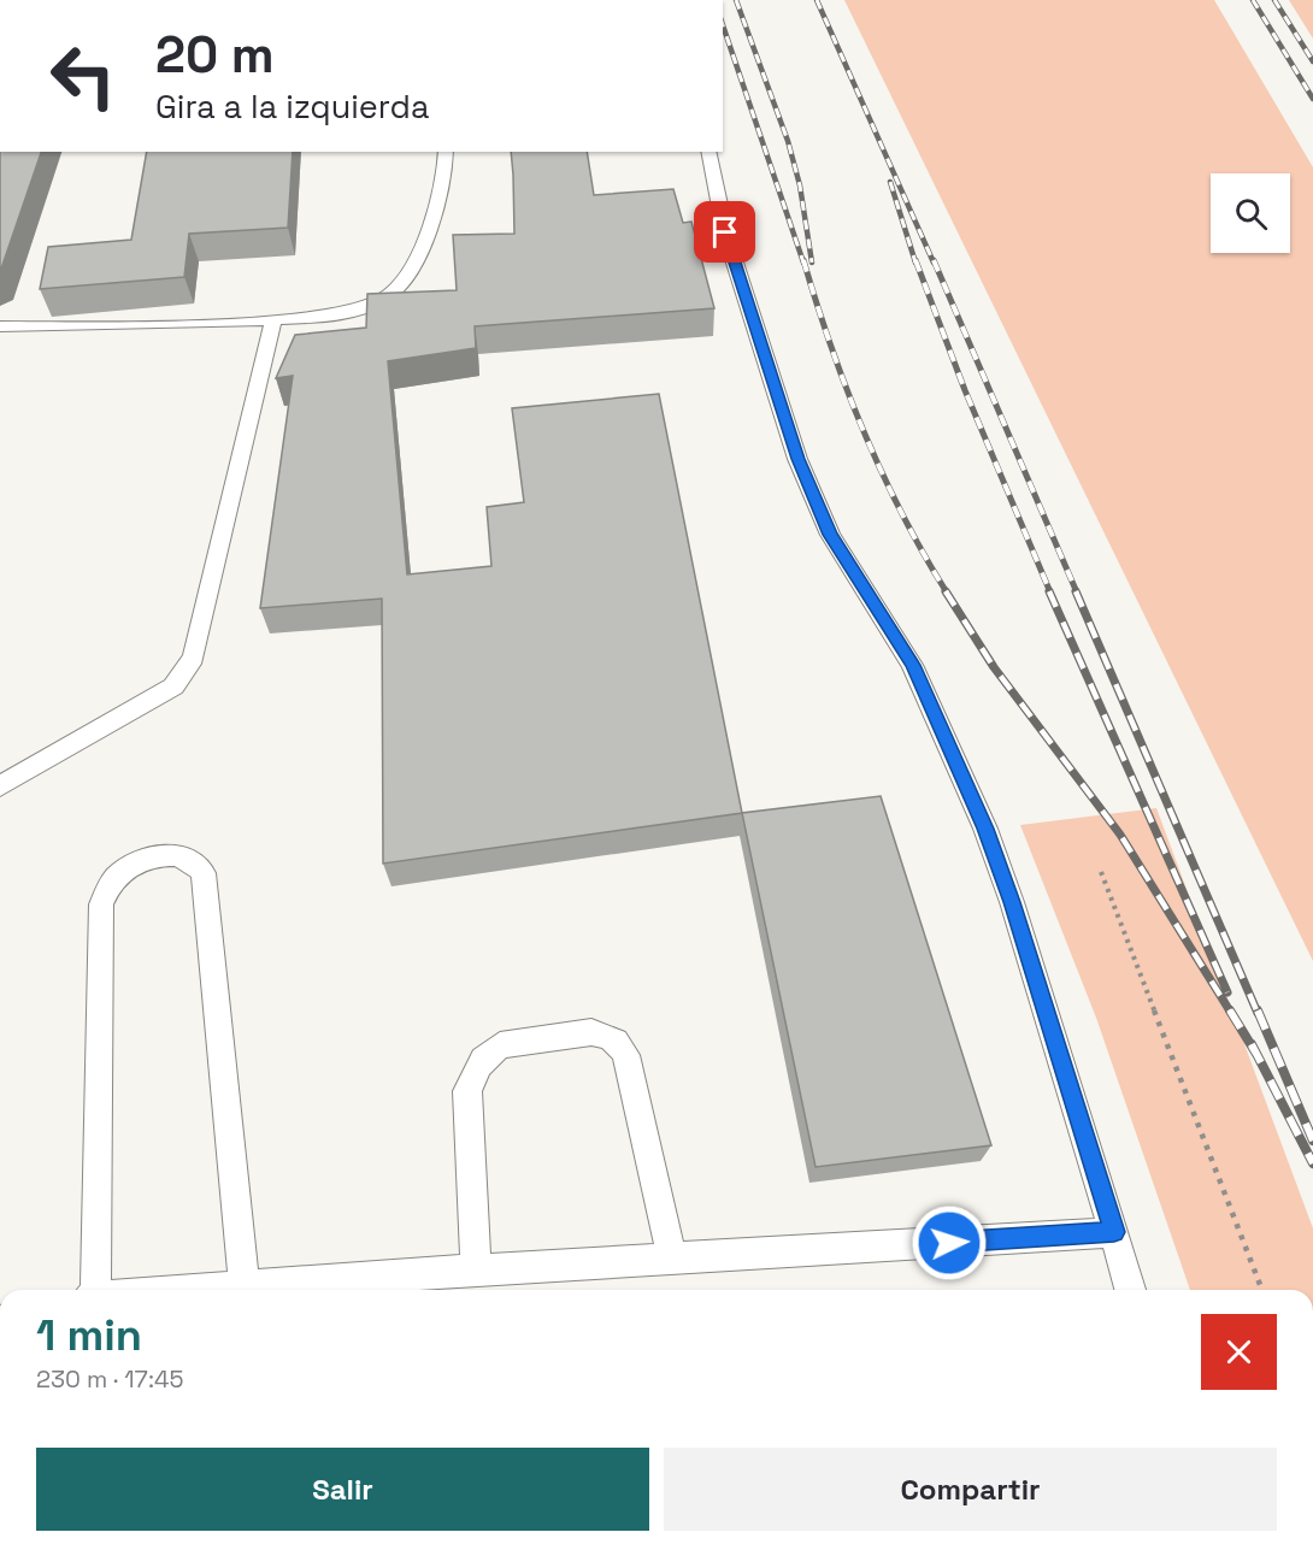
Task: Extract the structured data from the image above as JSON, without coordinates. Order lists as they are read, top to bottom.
{
  "page": {
    "turn": ["20 m", "Gira a la izquierda"],
    "heading": ["1 min", "230 m · 17:45"],
    "buttons": ["Salir", "Compartir"]
  }
}
